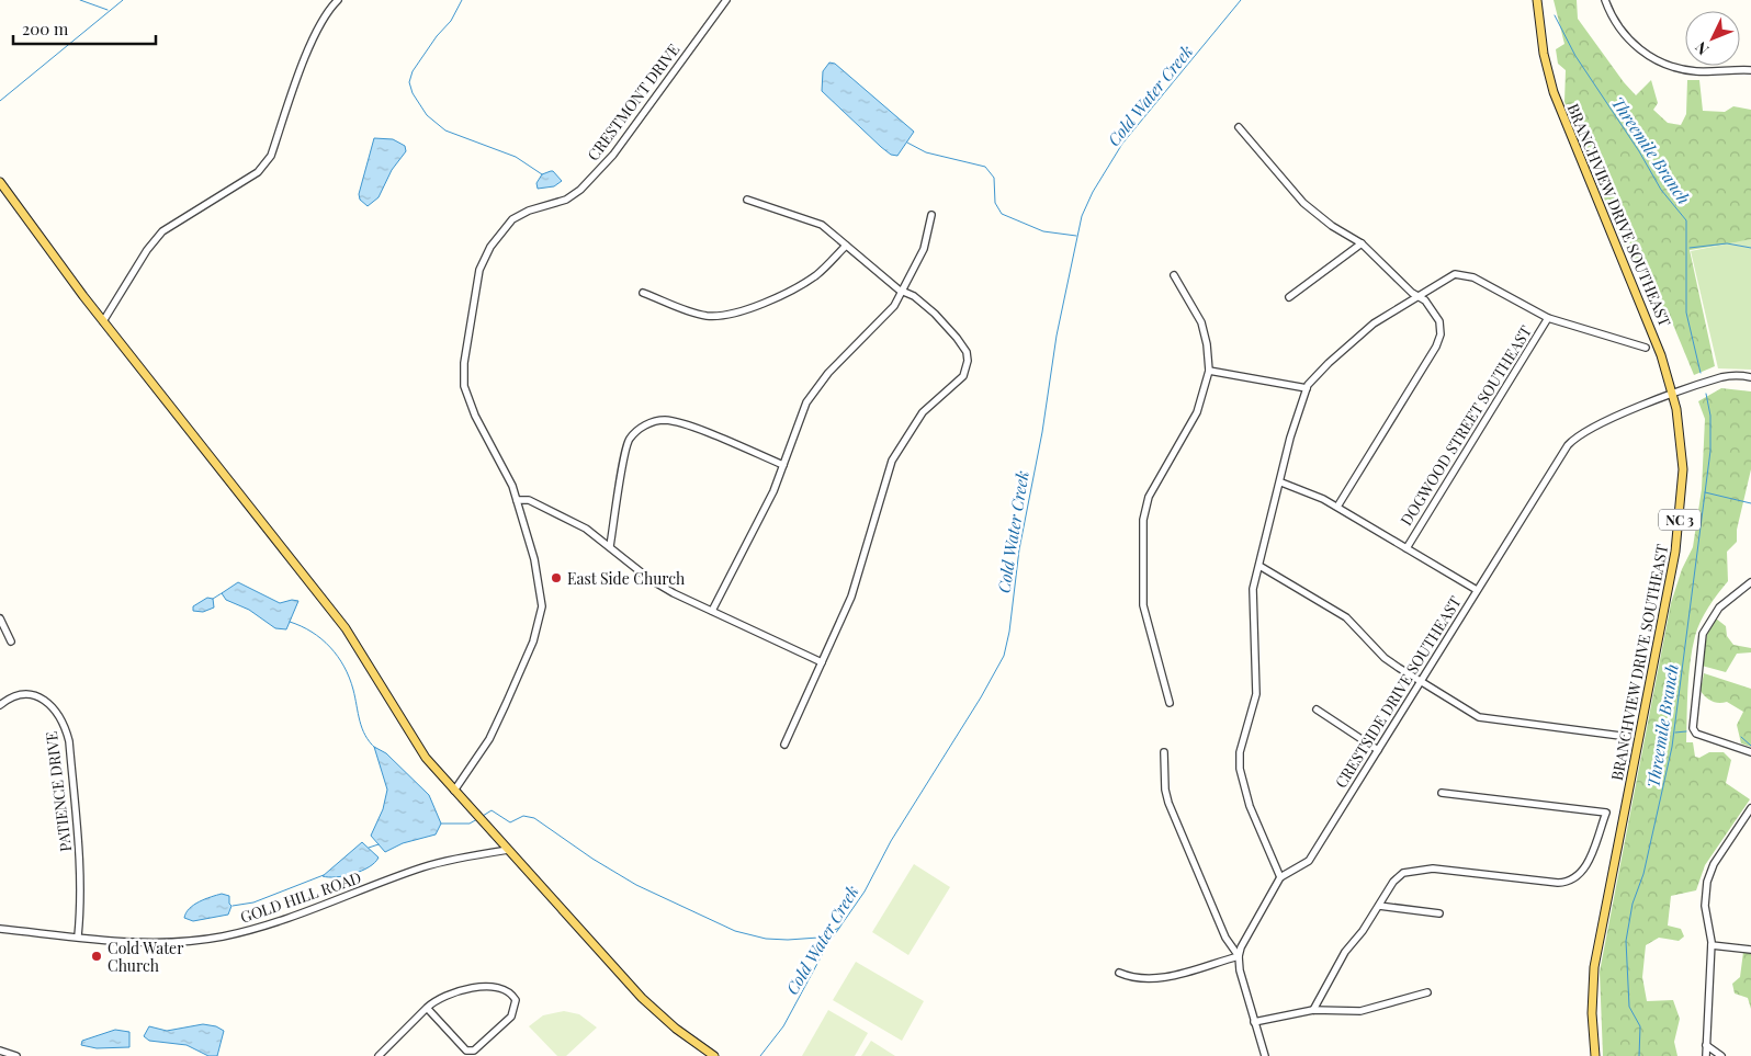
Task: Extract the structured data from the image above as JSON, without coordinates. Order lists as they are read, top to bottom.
{
  "streets": {
    "main road": ["BRANCHVIEW DRIVE SOUTHEAST", "NC 3"],
    "street": [
      "CRESTMONT DRIVE",
      "DOGWOOD STREET SOUTHEAST",
      "CRESTSIDE DRIVE SOUTHEAST",
      "PATIENCE DRIVE",
      "GOLD HILL ROAD"
    ]
  },
  "crossings": [
    ["BRANCHVIEW DRIVE SOUTHEAST", "CRESTSIDE DRIVE SOUTHEAST"],
    ["PATIENCE DRIVE", "GOLD HILL ROAD"]
  ],
  "water": ["Cold Water Creek", "Threemile Branch"],
  "places": ["East Side Church", "Cold Water Church"],
  "scale_bar": "200 m",
  "north": "bottom left"
}
